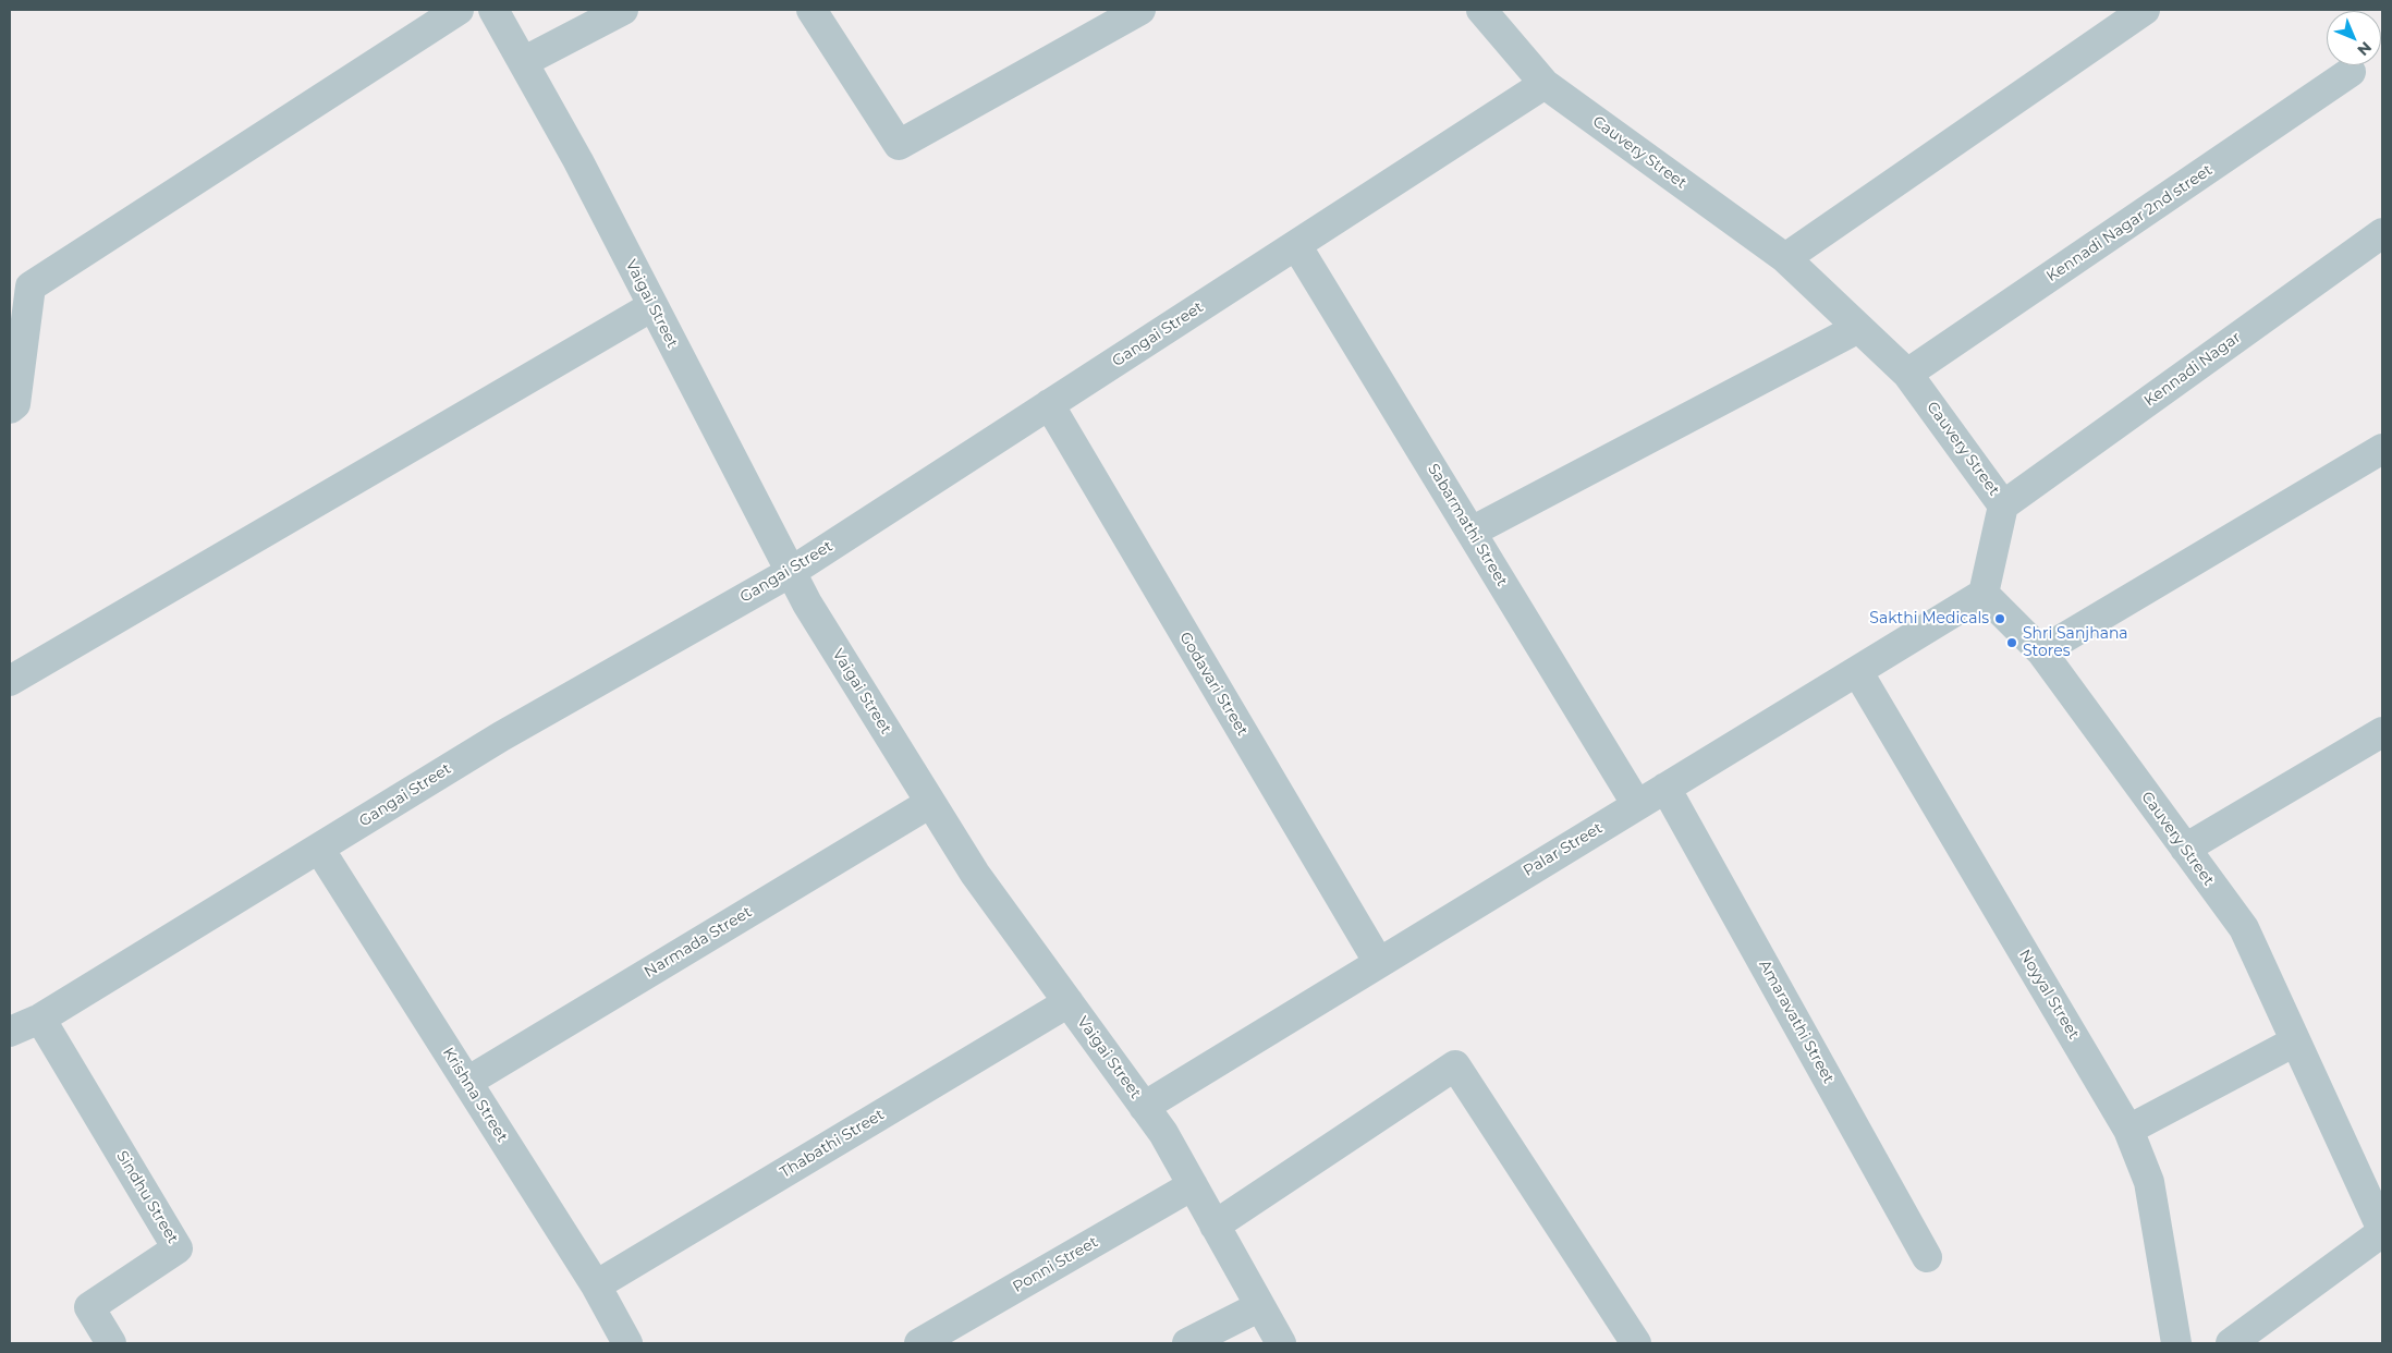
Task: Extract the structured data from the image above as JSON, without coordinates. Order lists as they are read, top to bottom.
{
  "streets": {
    "street": [
      "Cauvery Street",
      "Kennadi Nagar 2nd street",
      "Vaigai Street",
      "Gangai Street",
      "Kennadi Nagar",
      "Sabarmathi Street",
      "Godavari Street",
      "Palar Street",
      "Narmada Street",
      "Noyyal Street",
      "Amaravathi Street",
      "Krishna Street",
      "Thabathi Street",
      "Sindhu Street",
      "Ponni Street"
    ]
  },
  "crossings": [
    ["Cauvery Street", "Kennadi Nagar 2nd street"],
    ["Cauvery Street", "Gangai Street"],
    ["Cauvery Street", "Kennadi Nagar"],
    ["Cauvery Street", "Palar Street"],
    ["Vaigai Street", "Gangai Street"],
    ["Vaigai Street", "Palar Street"],
    ["Vaigai Street", "Narmada Street"],
    ["Vaigai Street", "Thabathi Street"],
    ["Vaigai Street", "Ponni Street"],
    ["Gangai Street", "Sabarmathi Street"],
    ["Gangai Street", "Godavari Street"],
    ["Gangai Street", "Krishna Street"],
    ["Gangai Street", "Sindhu Street"],
    ["Sabarmathi Street", "Palar Street"],
    ["Godavari Street", "Palar Street"],
    ["Palar Street", "Noyyal Street"],
    ["Palar Street", "Amaravathi Street"],
    ["Narmada Street", "Krishna Street"],
    ["Krishna Street", "Thabathi Street"]
  ],
  "places": ["Sakthi Medicals", "Shri Sanjhana Stores"],
  "north": "bottom right"
}
